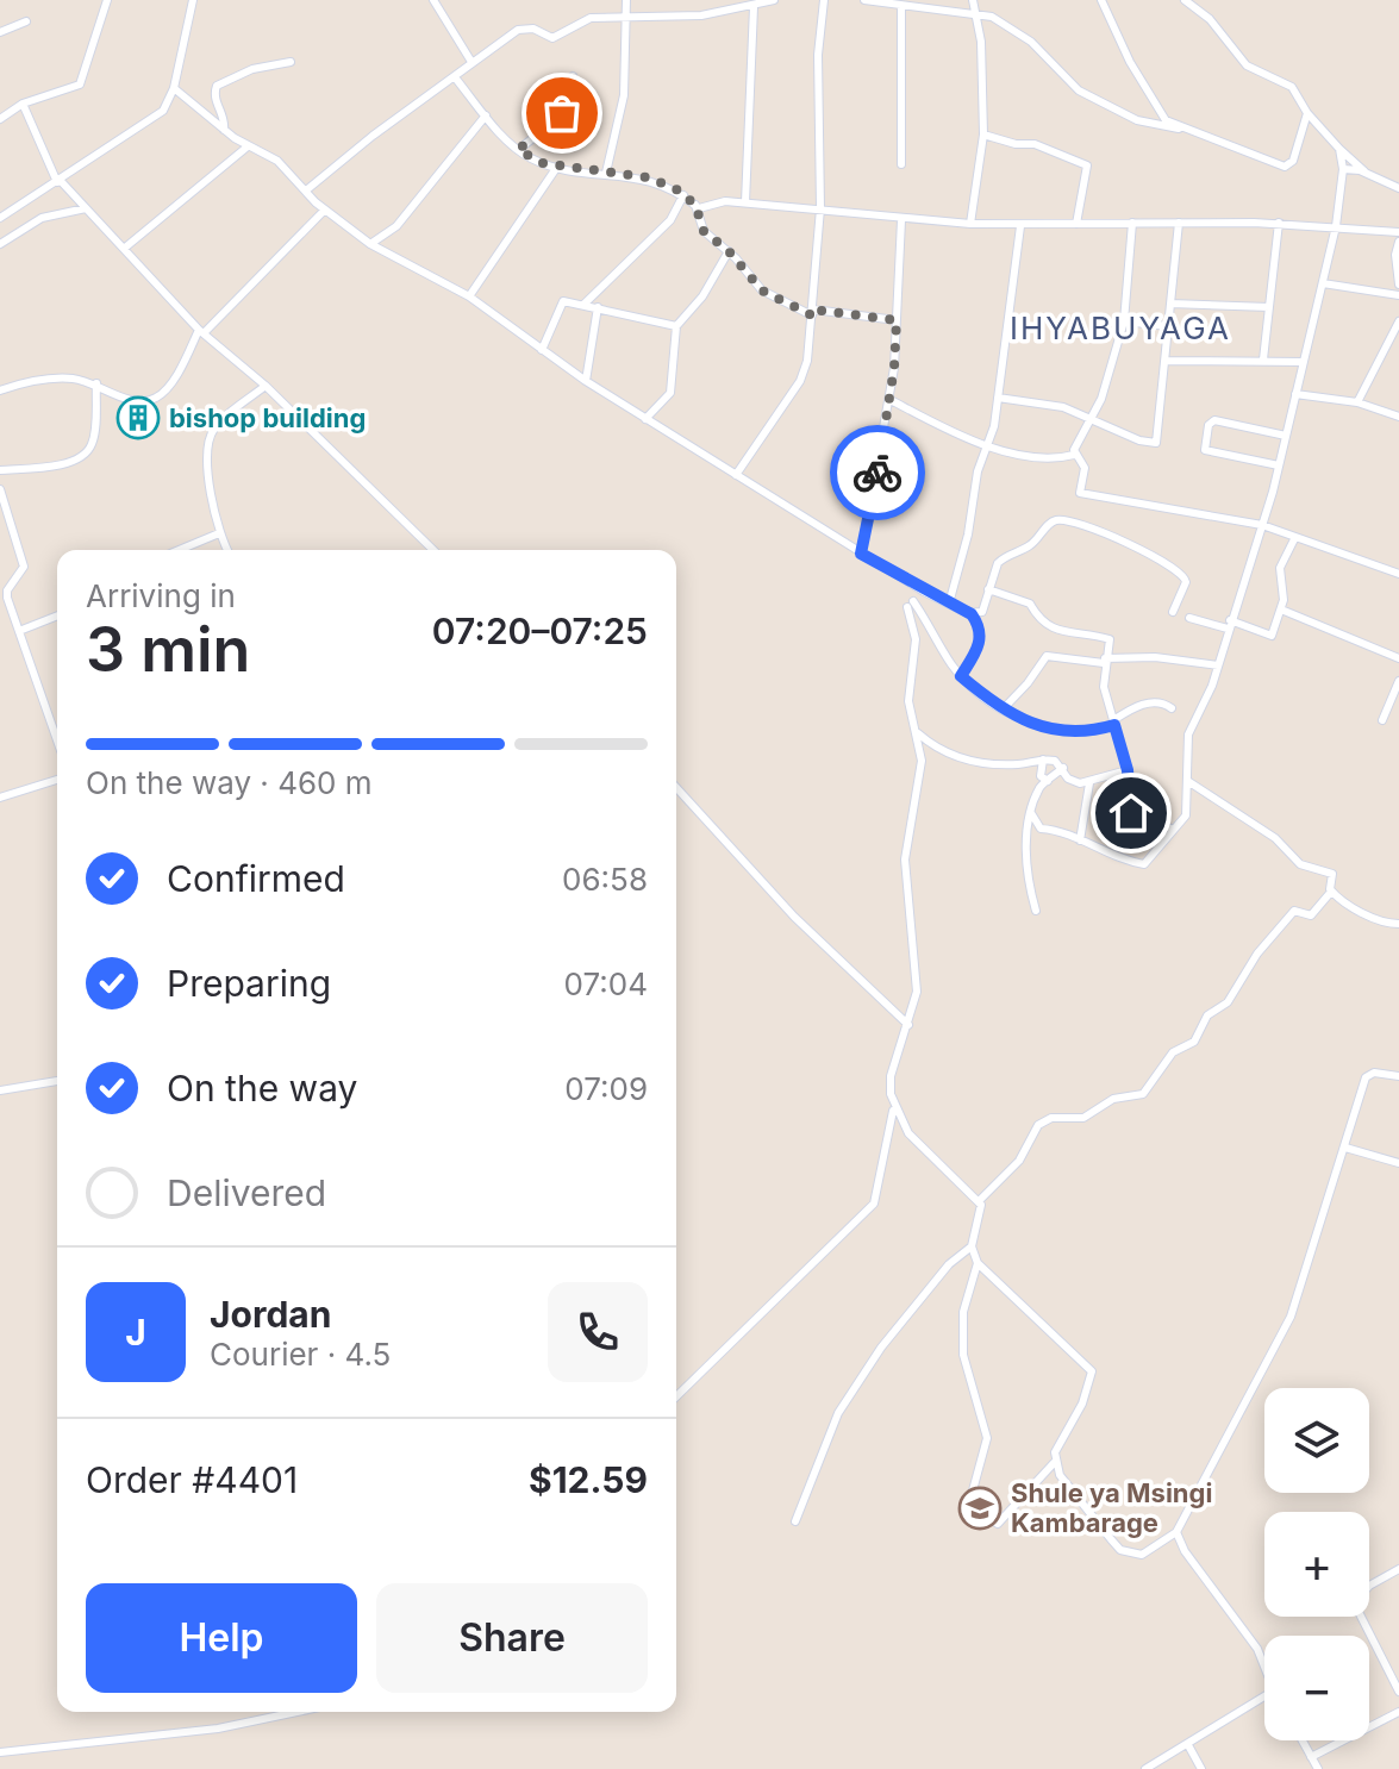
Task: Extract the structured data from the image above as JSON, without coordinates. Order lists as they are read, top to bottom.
{
  "districts": ["IHYABUYAGA"],
  "places": {
    "building": ["bishop building"],
    "school or university": ["Shule ya Msingi Kambarage"]
  },
  "page": {
    "heading": ["3 min", "Arriving in", "07:20–07:25"],
    "panel": [
      "Jordan",
      "Courier · 4.5",
      "Order #4401",
      "$12.59"
    ],
    "bar": "On the way · 460 m",
    "list": [
      ["Confirmed", "06:58"],
      ["Preparing", "07:04"],
      ["On the way", "07:09"],
      "Delivered"
    ],
    "round": "J",
    "map_buttons": ["+", "−"],
    "buttons": ["Help", "Share"]
  }
}
